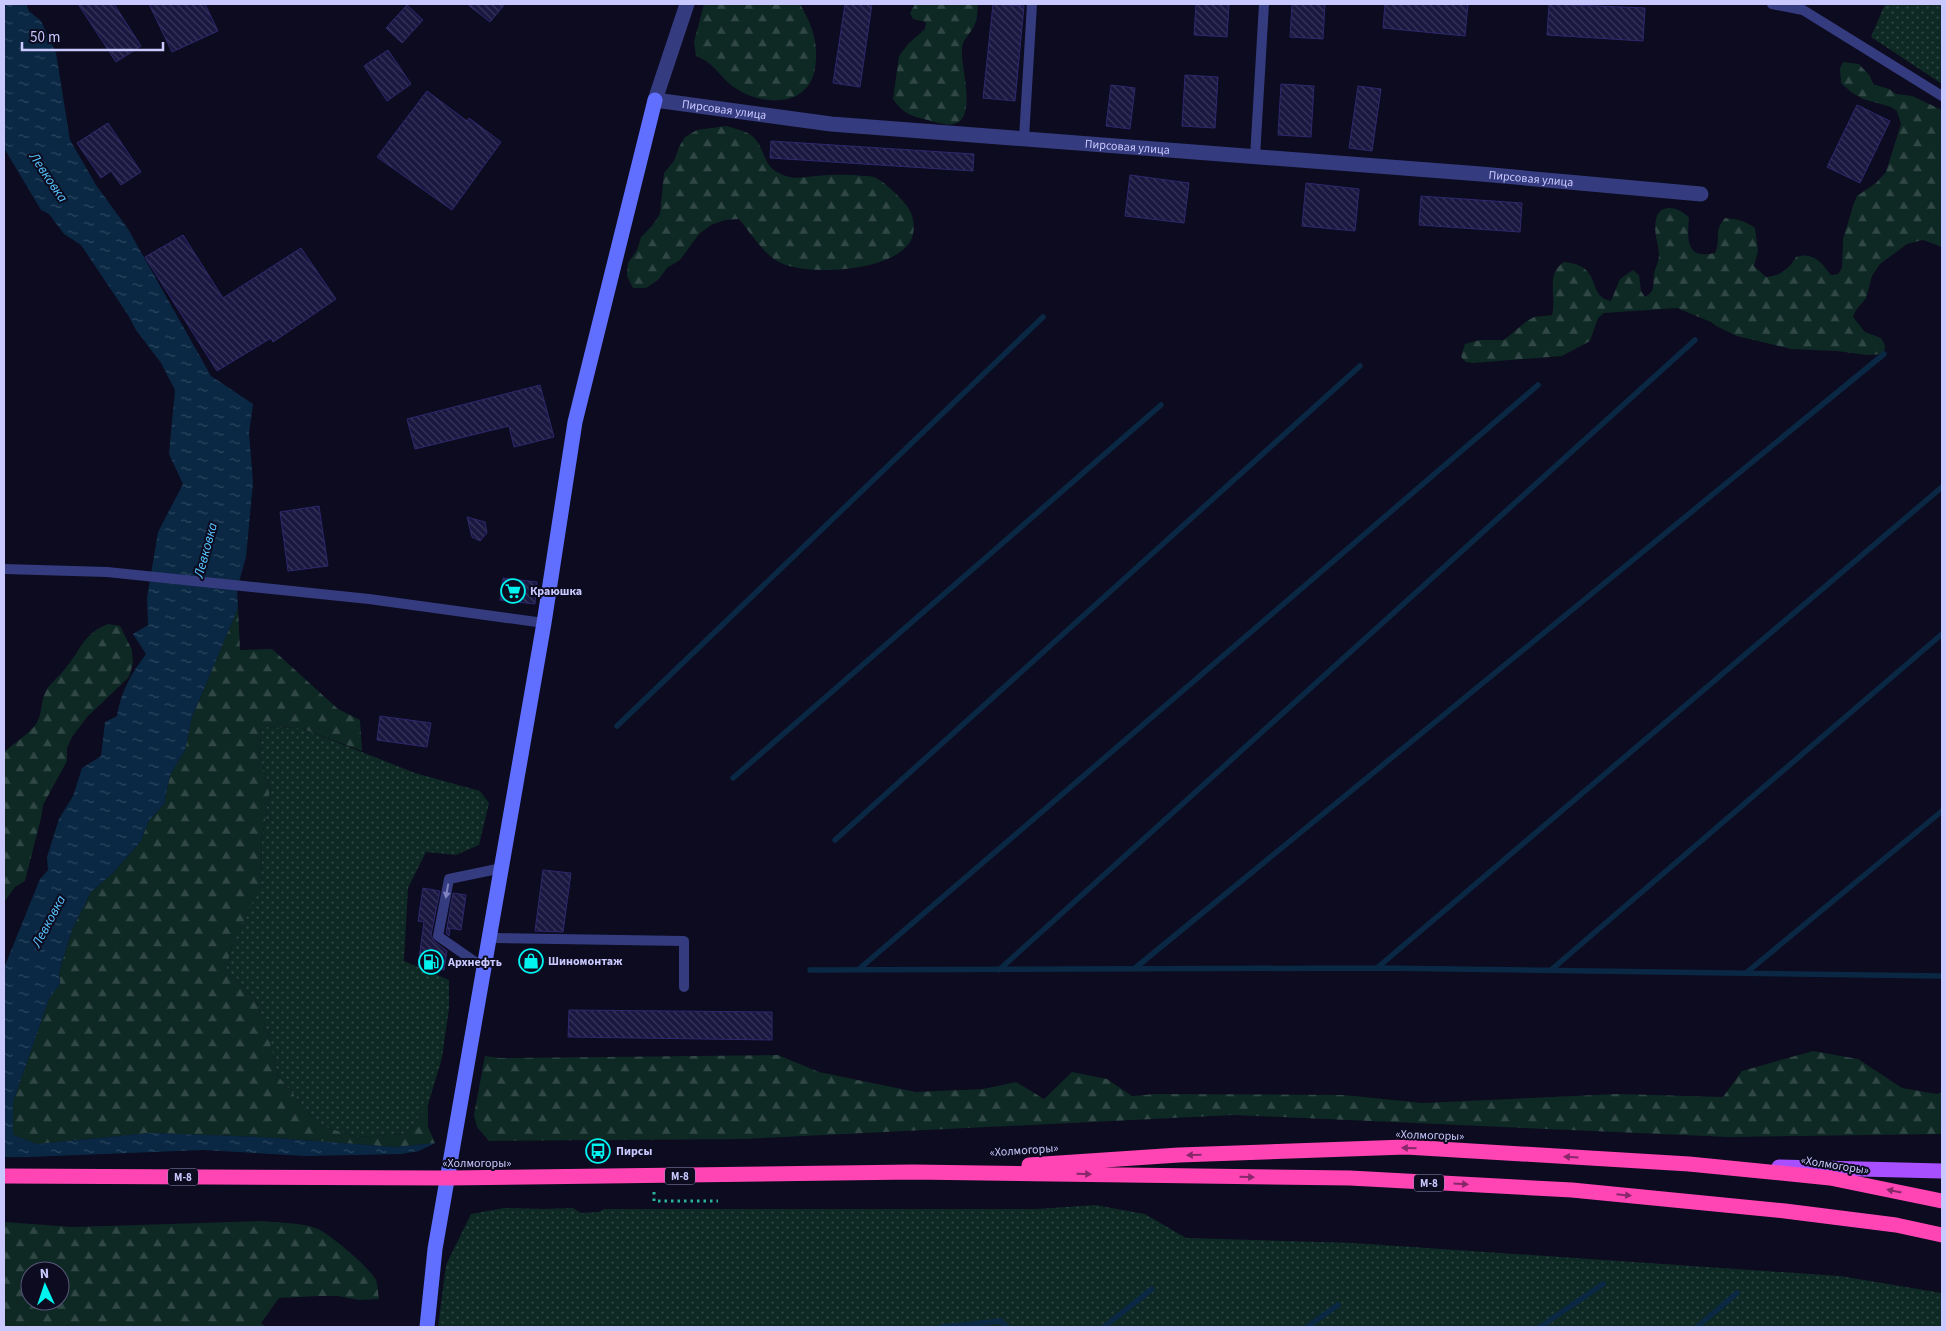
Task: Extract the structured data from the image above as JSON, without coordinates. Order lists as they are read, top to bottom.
{
  "streets": {
    "highway": ["«Холмогоры»", "М-8"],
    "street": ["Пирсовая улица"]
  },
  "water": ["Левковка"],
  "places": {
    "supermarket": ["Краюшка"],
    "shop": ["Шиномонтаж"],
    "fuel station": ["Архнефть"],
    "bus stop": ["Пирсы"]
  },
  "scale_bar": "50 m",
  "north": "top"
}
